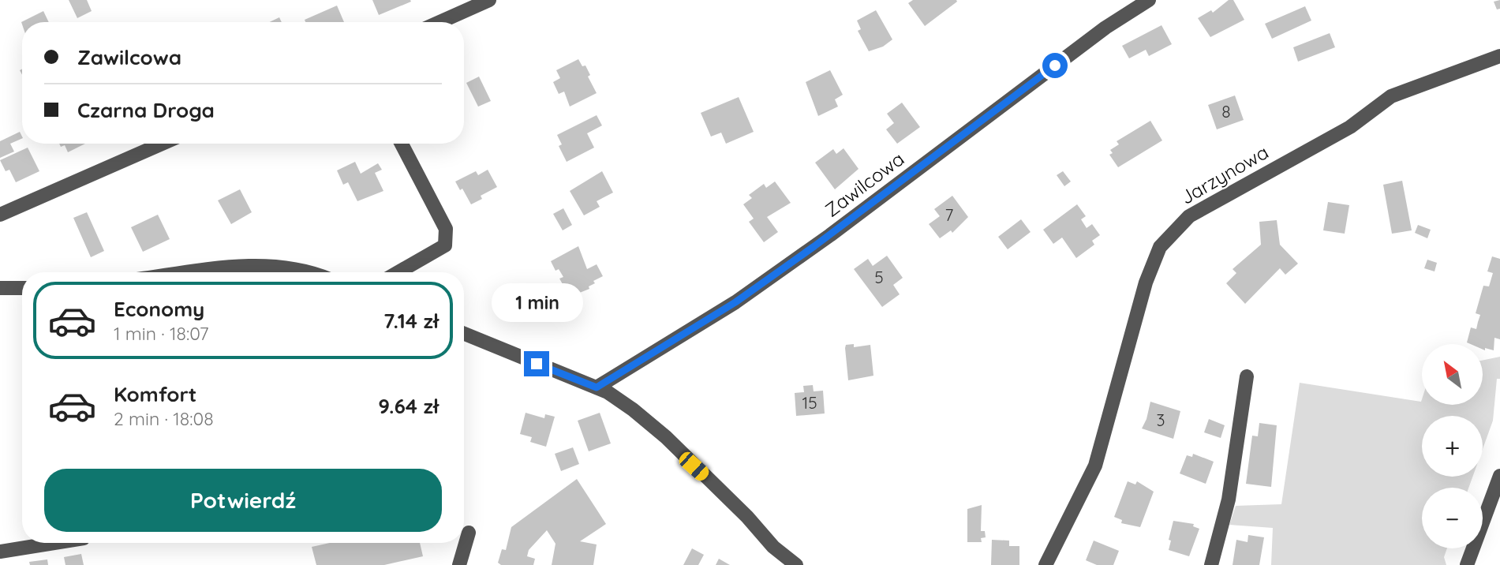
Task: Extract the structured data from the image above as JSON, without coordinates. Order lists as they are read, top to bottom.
{
  "streets": {
    "street": ["Jarzynowa", "Zawilcowa"]
  },
  "house_numbers": [
    "8",
    "7",
    "5",
    "15",
    "3"
  ],
  "north": "top left",
  "page": {
    "banner": ["Zawilcowa", "Czarna Droga"],
    "list": [
      {
        "name": "Economy",
        "note": "1 min · 18:07",
        "value": "7.14 zł"
      },
      {
        "name": "Komfort",
        "note": "2 min · 18:08",
        "value": "9.64 zł"
      }
    ],
    "bubble": "1 min",
    "map_buttons": ["+", "−"],
    "buttons": "Potwierdź"
  }
}
